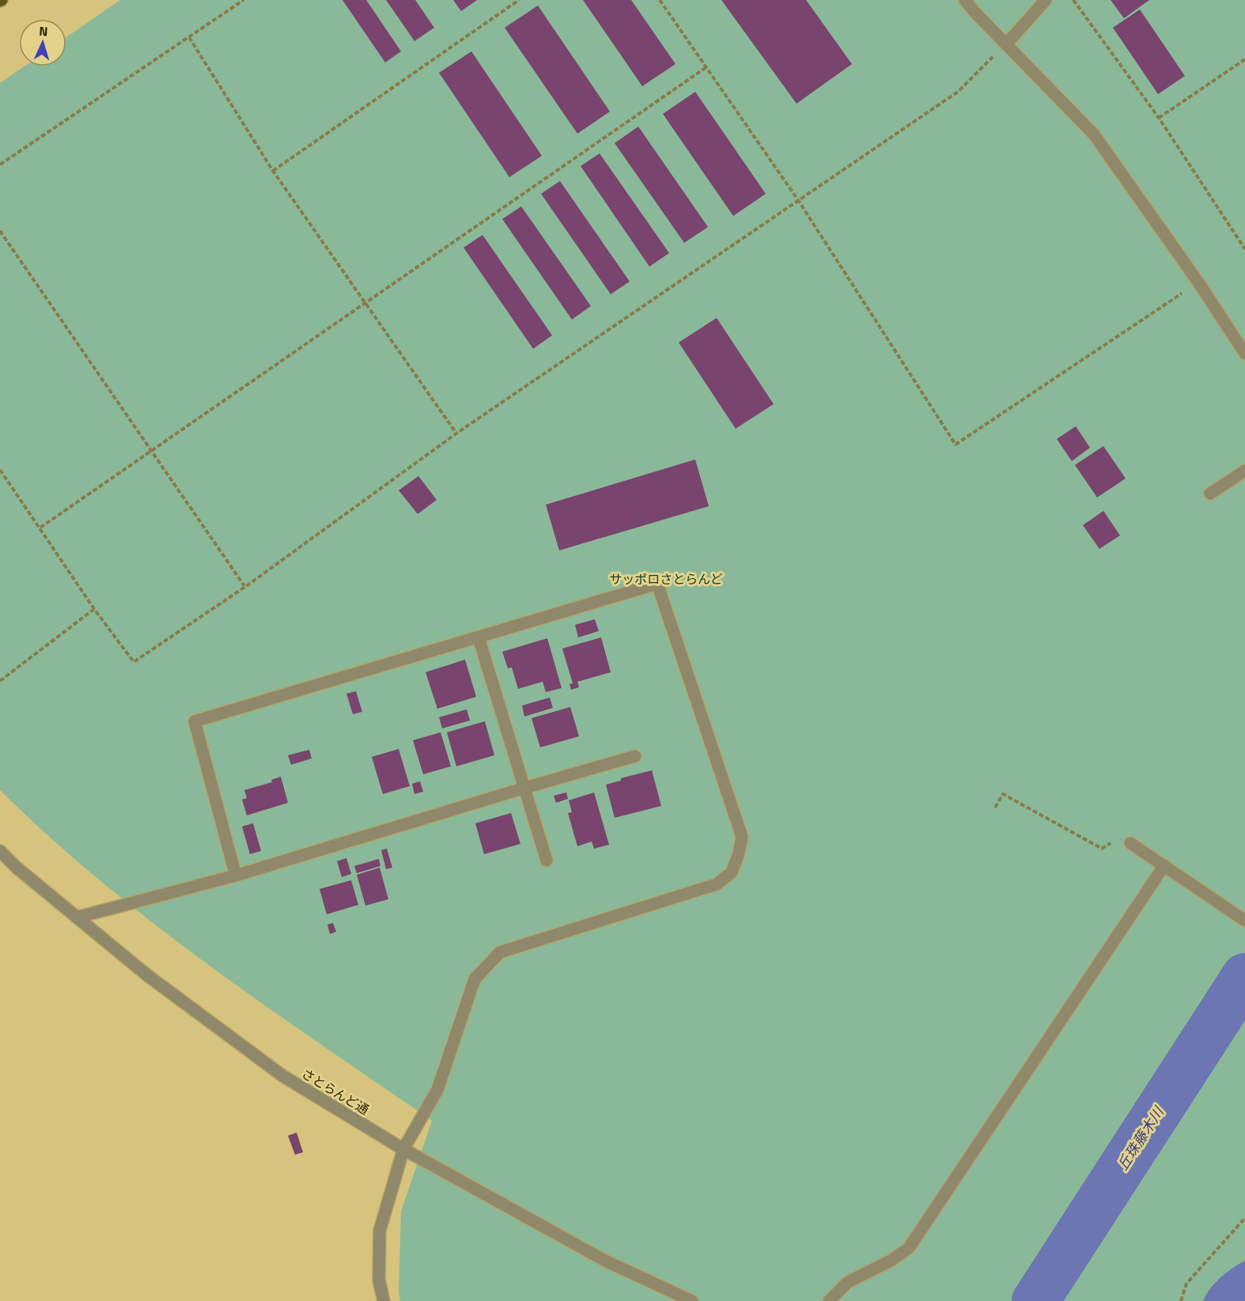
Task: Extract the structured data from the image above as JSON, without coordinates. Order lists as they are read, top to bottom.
{
  "streets": {
    "street": ["さとらんど通"]
  },
  "water": ["丘珠藤木川"],
  "parks": ["サッポロさとらんど"],
  "north": "top"
}
